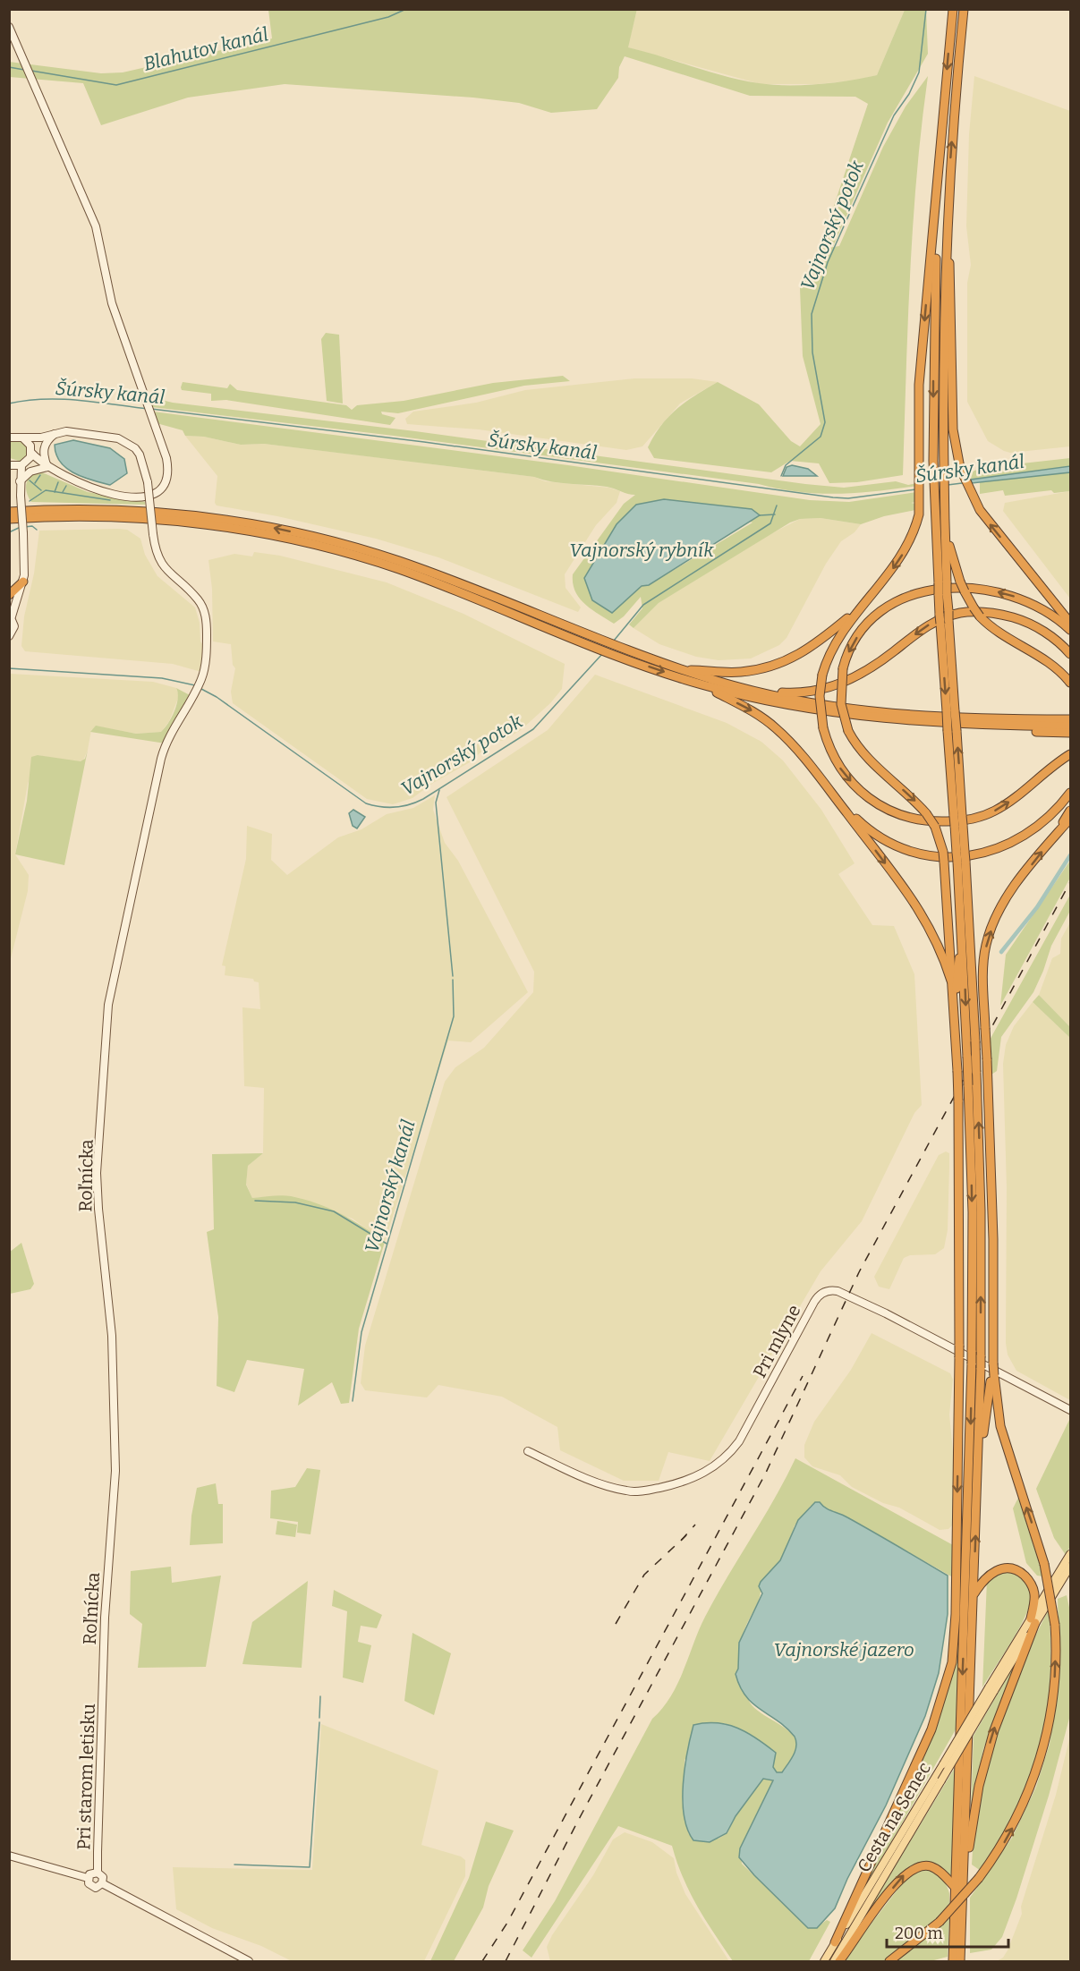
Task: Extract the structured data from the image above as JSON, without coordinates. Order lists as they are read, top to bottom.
{
  "streets": {
    "main road": ["Cesta na Senec"],
    "street": ["Roľnícka", "Pri mlyne", "Pri starom letisku"]
  },
  "crossings": [
    ["Roľnícka", "Pri starom letisku"]
  ],
  "water": [
    "Blahutov kanál",
    "Vajnorský potok",
    "Šúrsky kanál",
    "Vajnorský rybník",
    "Vajnorský kanál",
    "Vajnorské jazero"
  ],
  "scale_bar": "200 m"
}
